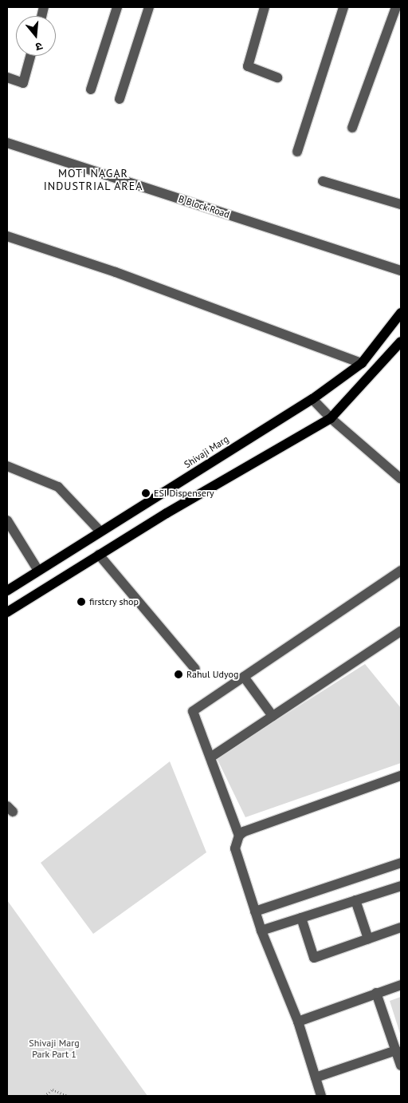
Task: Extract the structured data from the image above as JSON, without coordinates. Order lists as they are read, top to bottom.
{
  "streets": {
    "main road": ["Shivaji Marg"],
    "street": ["B Block Road"]
  },
  "districts": ["MOTI NAGAR INDUSTRIAL AREA"],
  "parks": ["Shivaji Marg Park Part 1"],
  "places": ["ESI Dispensery", "firstcry shop", "Rahul Udyog"],
  "north": "bottom"
}
